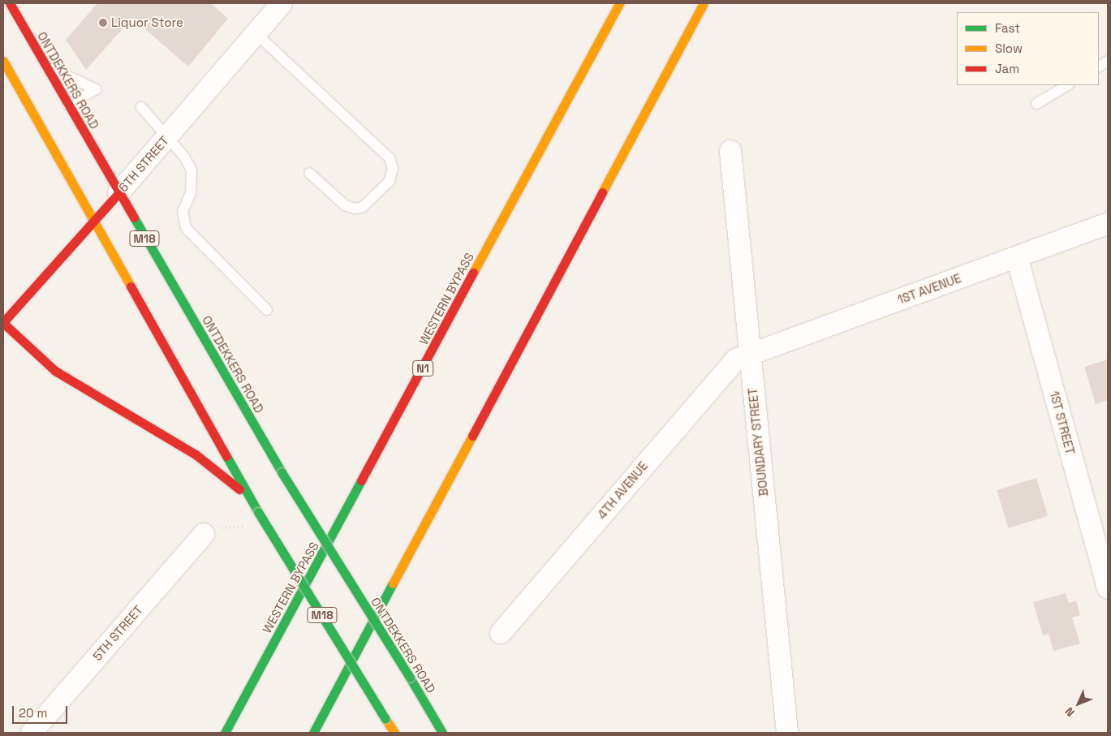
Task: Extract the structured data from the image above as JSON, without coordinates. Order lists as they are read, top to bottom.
{
  "streets": {
    "main road": [
      "ONTDEKKERS ROAD",
      "6TH STREET",
      "M18",
      "WESTERN BYPASS",
      "N1"
    ],
    "street": [
      "1ST AVENUE",
      "1ST STREET",
      "BOUNDARY STREET",
      "4TH AVENUE",
      "5TH STREET"
    ]
  },
  "crossings": [
    ["ONTDEKKERS ROAD", "6TH STREET"],
    ["6TH STREET", "M18"],
    ["1ST AVENUE", "1ST STREET"],
    ["1ST AVENUE", "BOUNDARY STREET"],
    ["1ST AVENUE", "4TH AVENUE"],
    ["BOUNDARY STREET", "4TH AVENUE"]
  ],
  "places": ["Liquor Store"],
  "legend": ["Fast", "Slow", "Jam"],
  "scale_bar": "20 m",
  "north": "bottom left"
}
